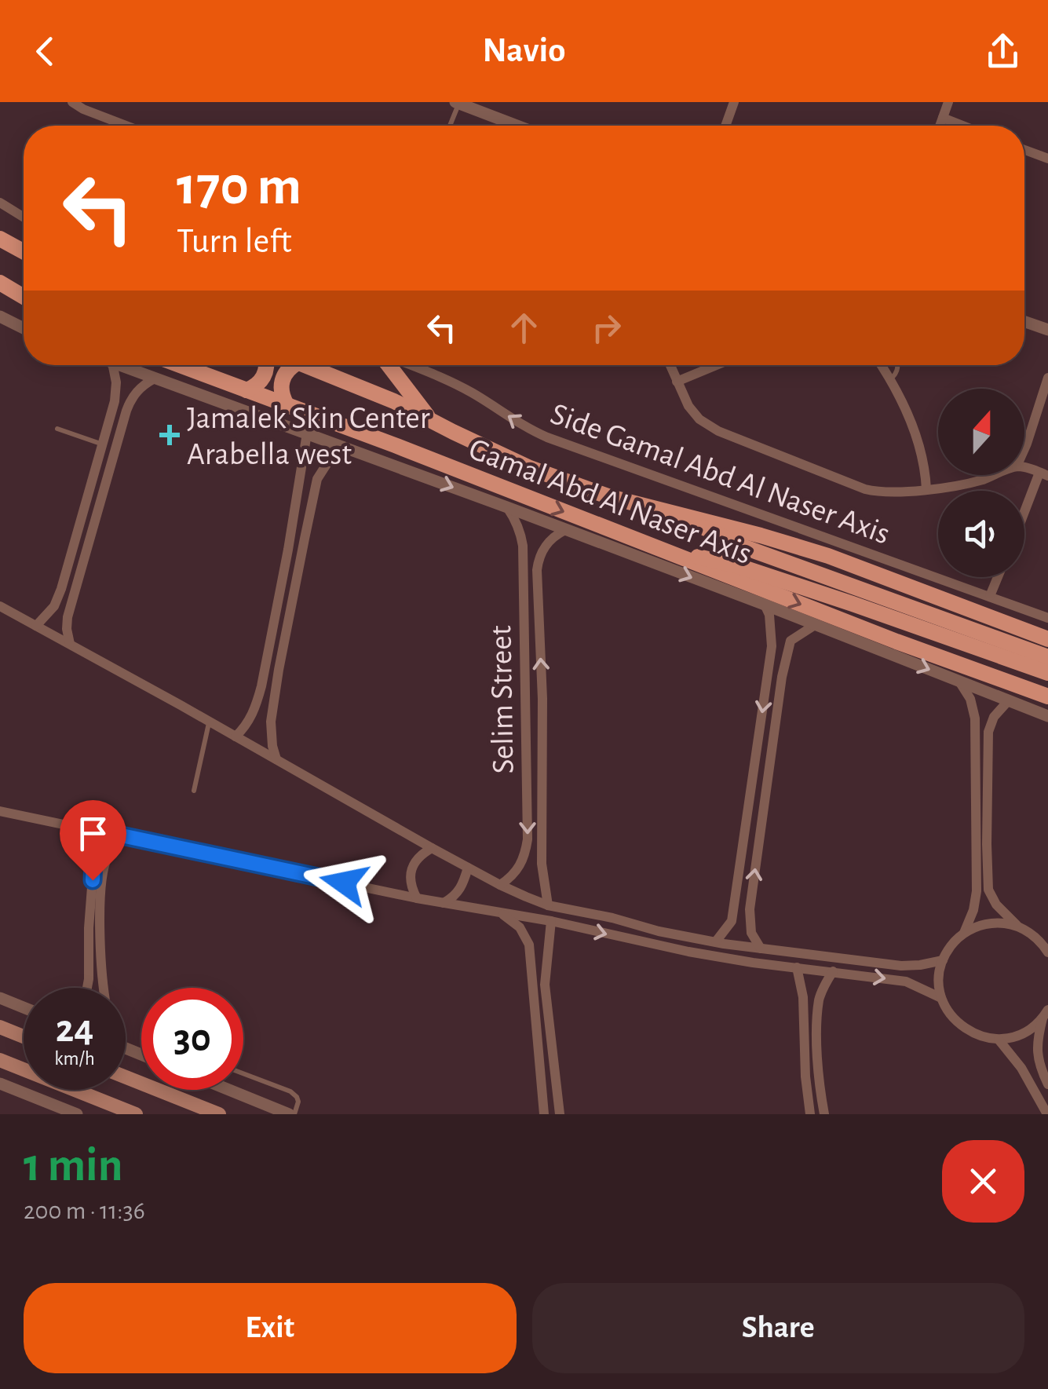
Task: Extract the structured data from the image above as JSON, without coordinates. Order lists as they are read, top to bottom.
{
  "streets": {
    "main road": ["Gamal Abd Al Naser Axis"],
    "street": ["Side Gamal Abd Al Naser Axis", "Selim Street"]
  },
  "places": {
    "health": ["Jamalek Skin Center Arabella west"]
  },
  "north": "top",
  "page": {
    "header": "Navio",
    "turn": ["170 m", "Turn left"],
    "speed": "24 km/h",
    "limit": "30",
    "heading": ["1 min", "200 m · 11:36"],
    "buttons": ["Exit", "Share"]
  }
}
